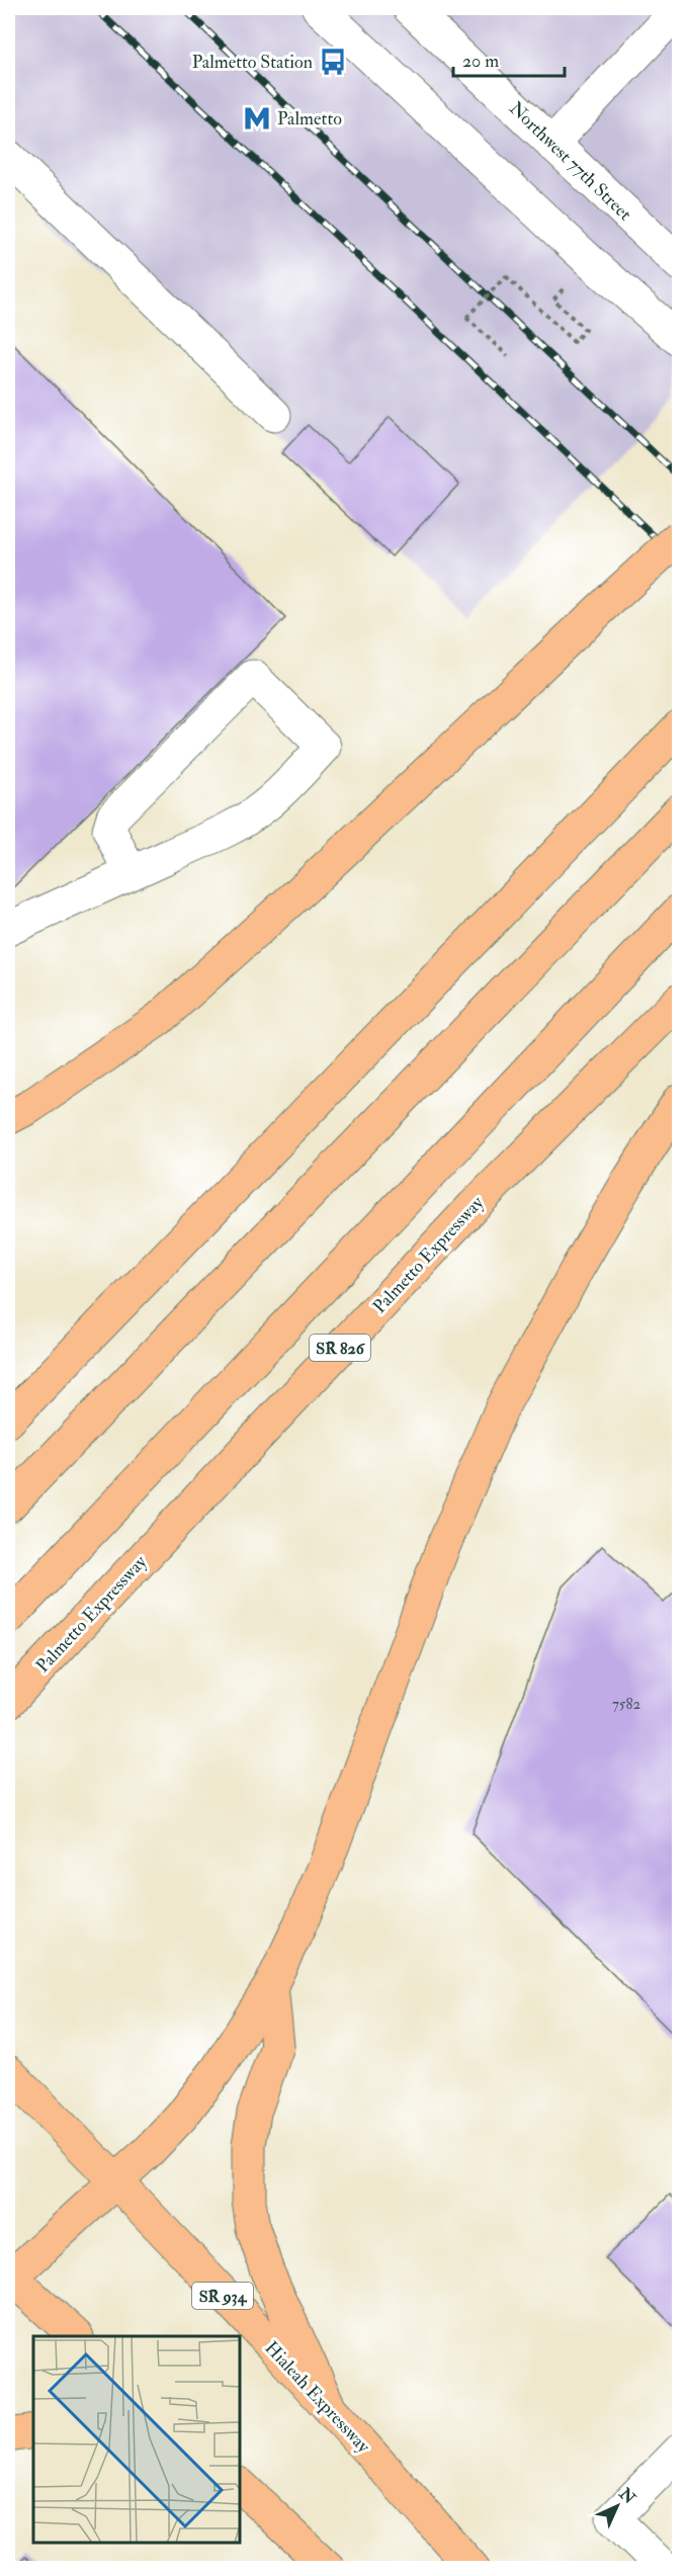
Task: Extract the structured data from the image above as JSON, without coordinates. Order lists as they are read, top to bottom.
{
  "streets": {
    "main road": [
      "Palmetto Expressway",
      "SR 826",
      "SR 934",
      "Hialeah Expressway"
    ],
    "street": ["Northwest 77th Street"]
  },
  "places": {
    "bus stop": ["Palmetto Station"],
    "metro station": ["Palmetto"]
  },
  "house_numbers": ["7582"],
  "scale_bar": "20 m",
  "north": "top right"
}
